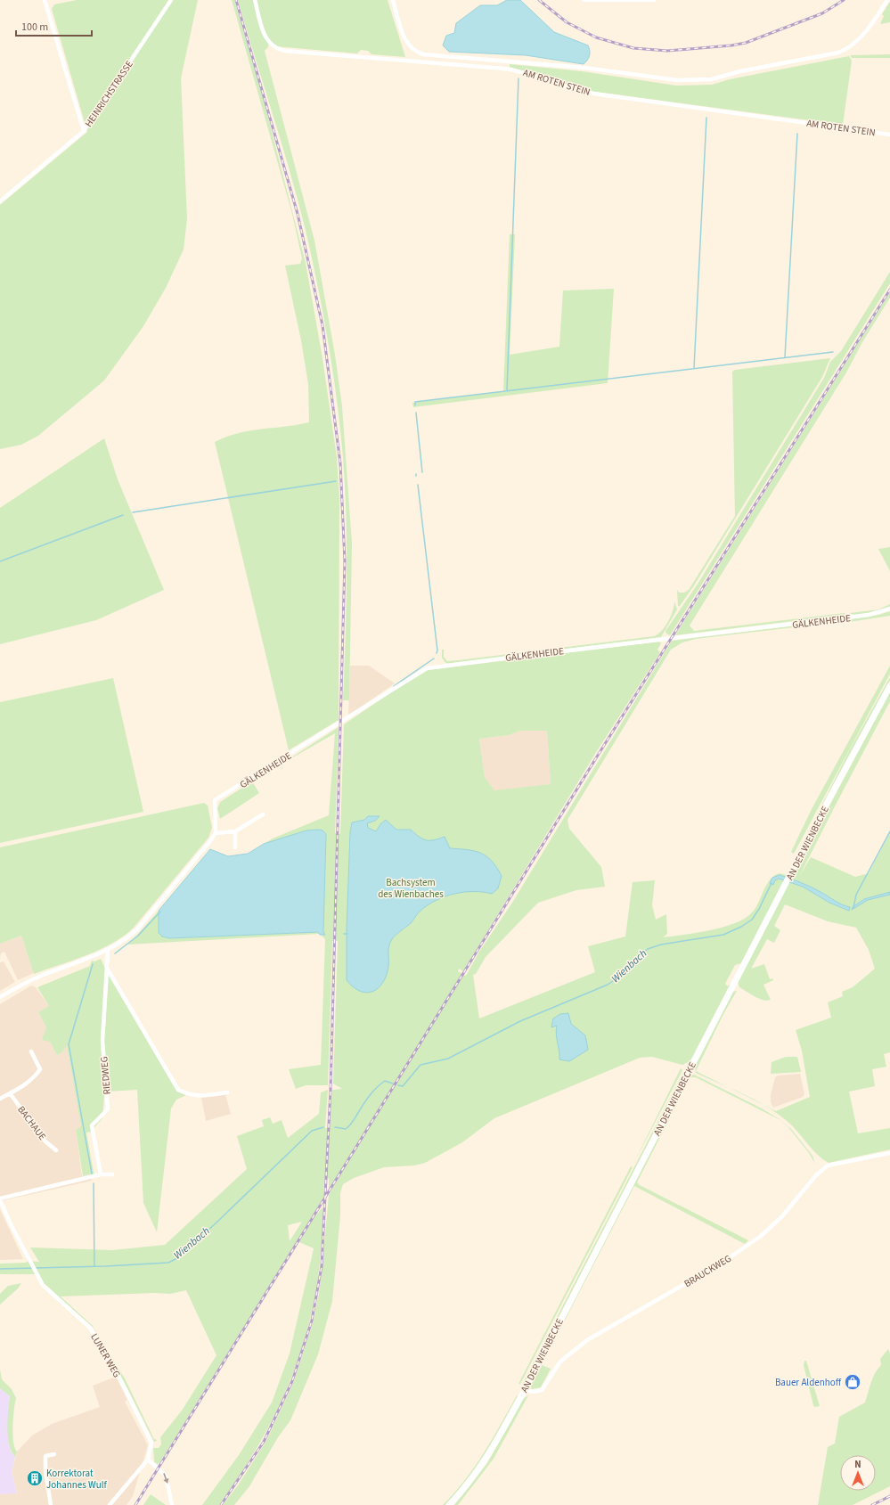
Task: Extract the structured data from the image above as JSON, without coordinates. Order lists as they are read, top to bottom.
{
  "streets": {
    "street": [
      "AM ROTEN STEIN",
      "HEINRICHSTRASSE",
      "GÄLKENHEIDE",
      "AN DER WIENBECKE",
      "RIEDWEG",
      "BACHAUE",
      "BRAUCKWEG",
      "LUNER WEG"
    ]
  },
  "crossings": [
    ["AN DER WIENBECKE", "BRAUCKWEG"],
    ["RIEDWEG", "LUNER WEG"]
  ],
  "water": ["Wienbach"],
  "parks": ["Bachsystem des Wienbaches"],
  "places": {
    "shop": ["Bauer Aldenhoff"],
    "building": ["Korrektorat Johannes Wulf"]
  },
  "scale_bar": "100 m",
  "north": "top"
}
